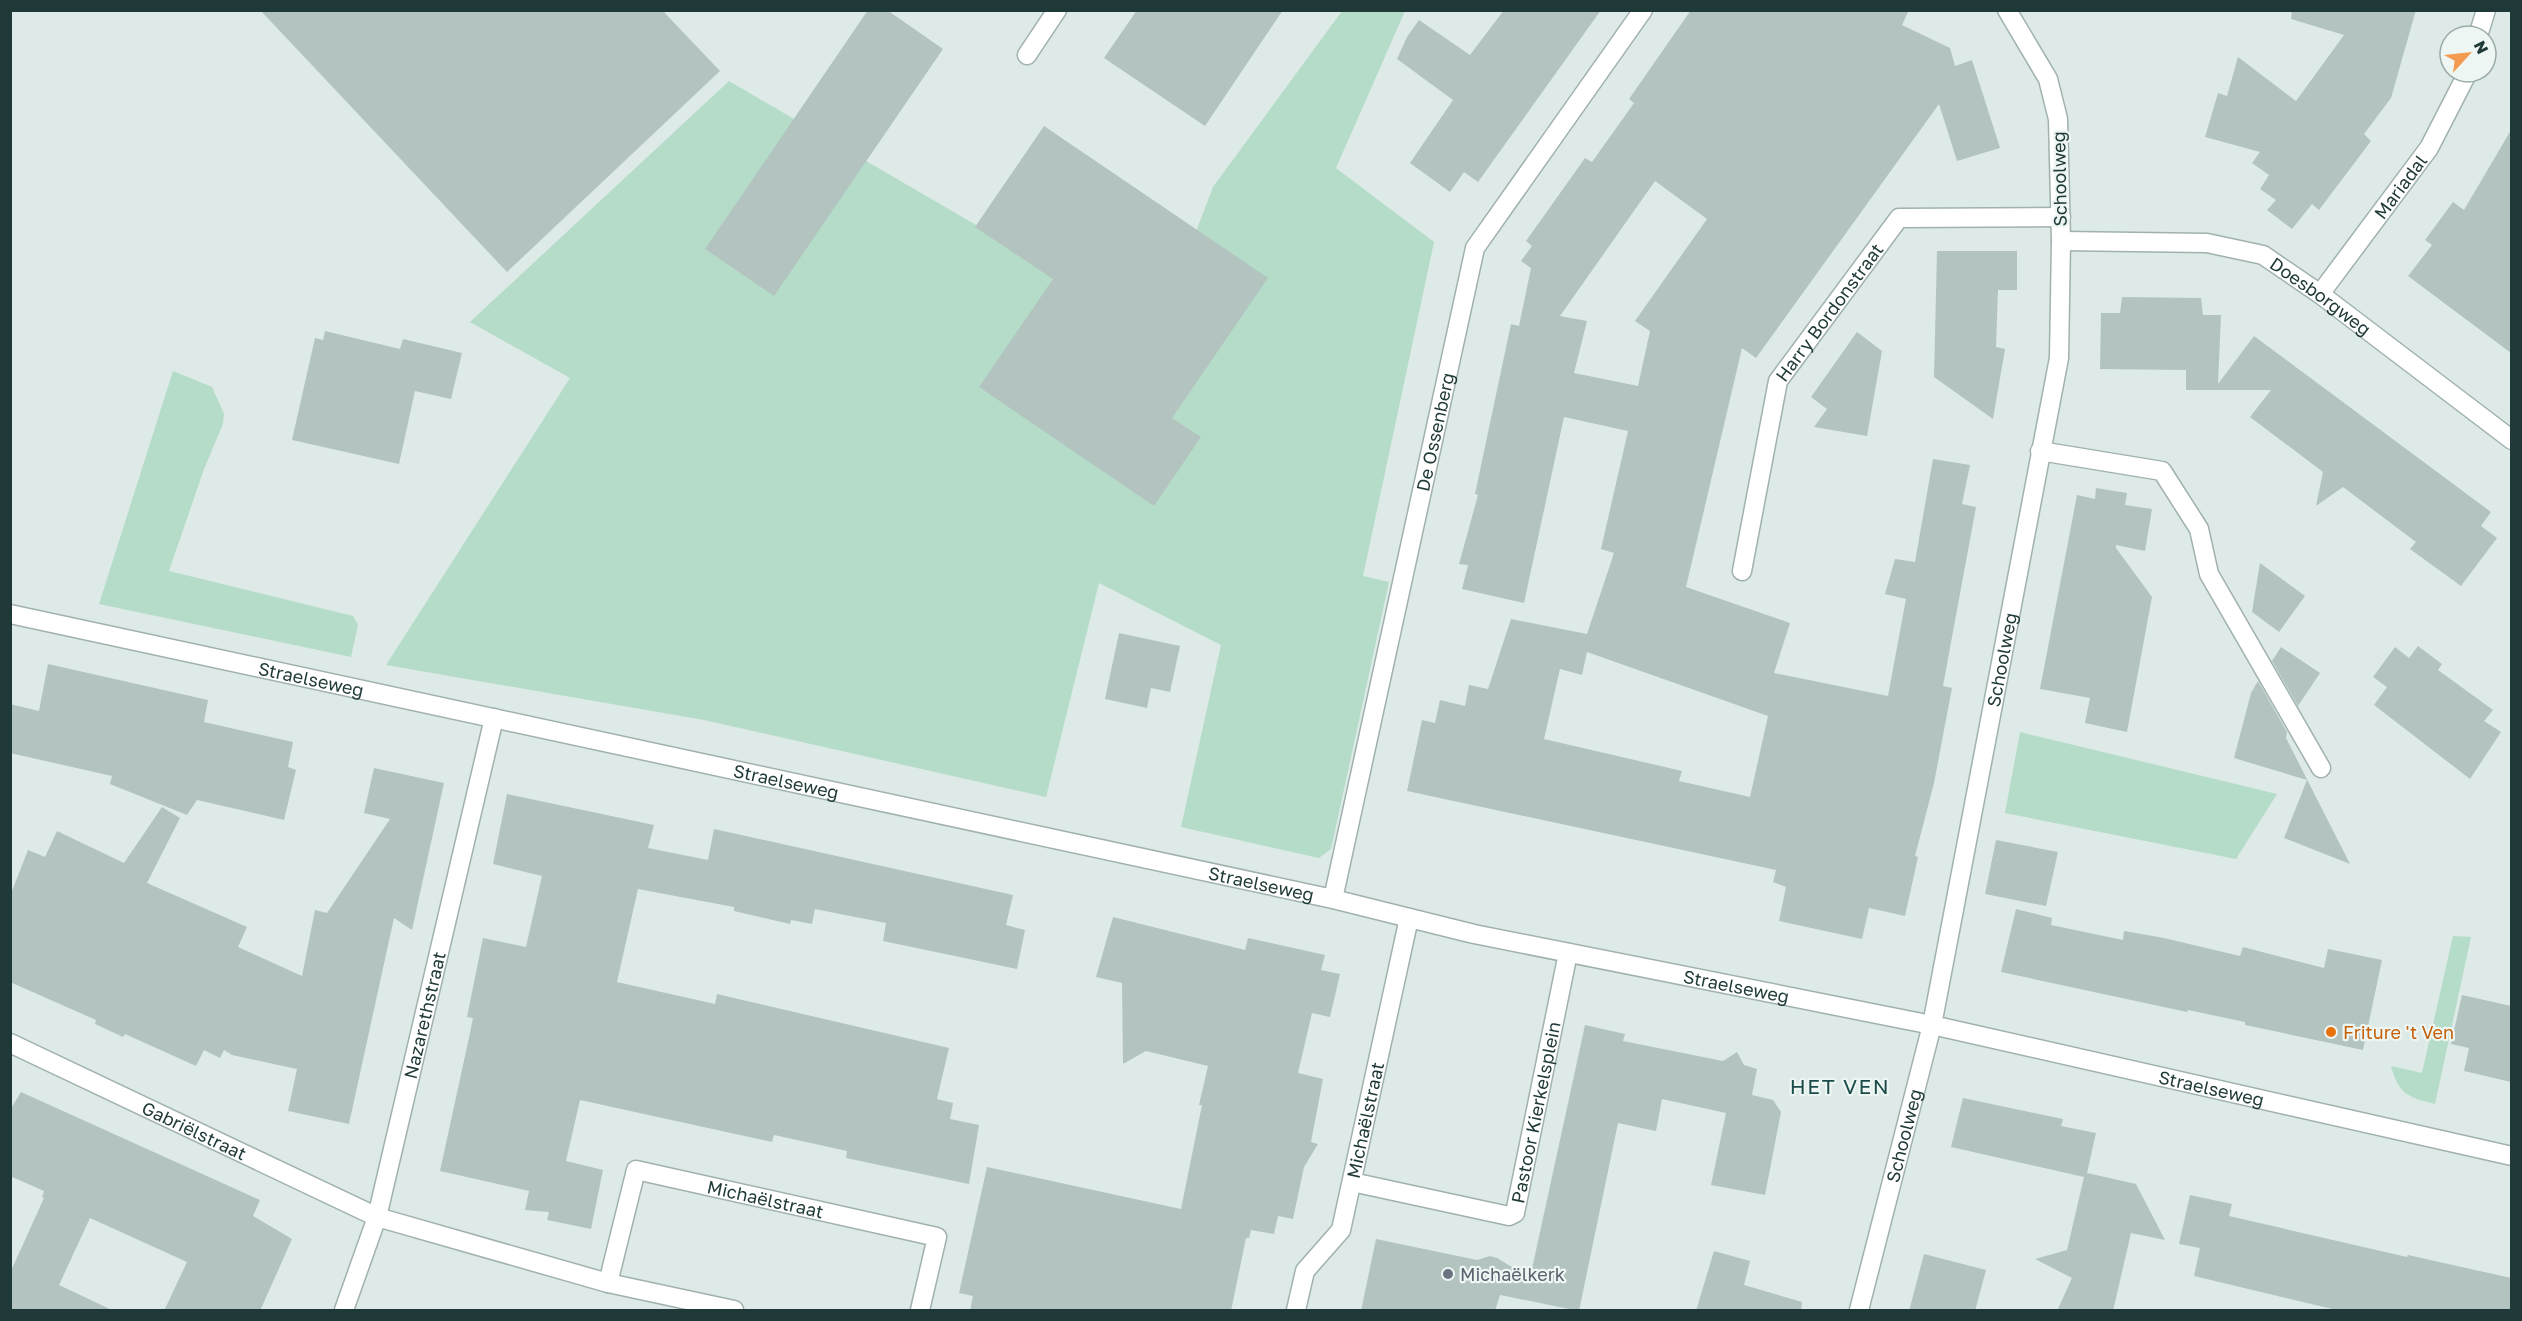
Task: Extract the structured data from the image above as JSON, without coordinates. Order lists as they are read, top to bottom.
{
  "streets": {
    "street": [
      "Schoolweg",
      "Mariadal",
      "Doesborgweg",
      "Harry Bordonstraat",
      "De Ossenberg",
      "Straelseweg",
      "Nazarethstraat",
      "Pastoor Kierkelsplein",
      "Michaëlstraat",
      "Gabriëlstraat"
    ]
  },
  "crossings": [
    ["Schoolweg", "Doesborgweg"],
    ["Schoolweg", "Harry Bordonstraat"],
    ["Schoolweg", "Straelseweg"],
    ["Mariadal", "Doesborgweg"],
    ["De Ossenberg", "Straelseweg"],
    ["Straelseweg", "Nazarethstraat"],
    ["Straelseweg", "Pastoor Kierkelsplein"],
    ["Straelseweg", "Michaëlstraat"],
    ["Nazarethstraat", "Gabriëlstraat"],
    ["Pastoor Kierkelsplein", "Michaëlstraat"]
  ],
  "districts": ["HET VEN"],
  "places": ["Friture 't Ven", "Michaëlkerk"],
  "north": "top right"
}
